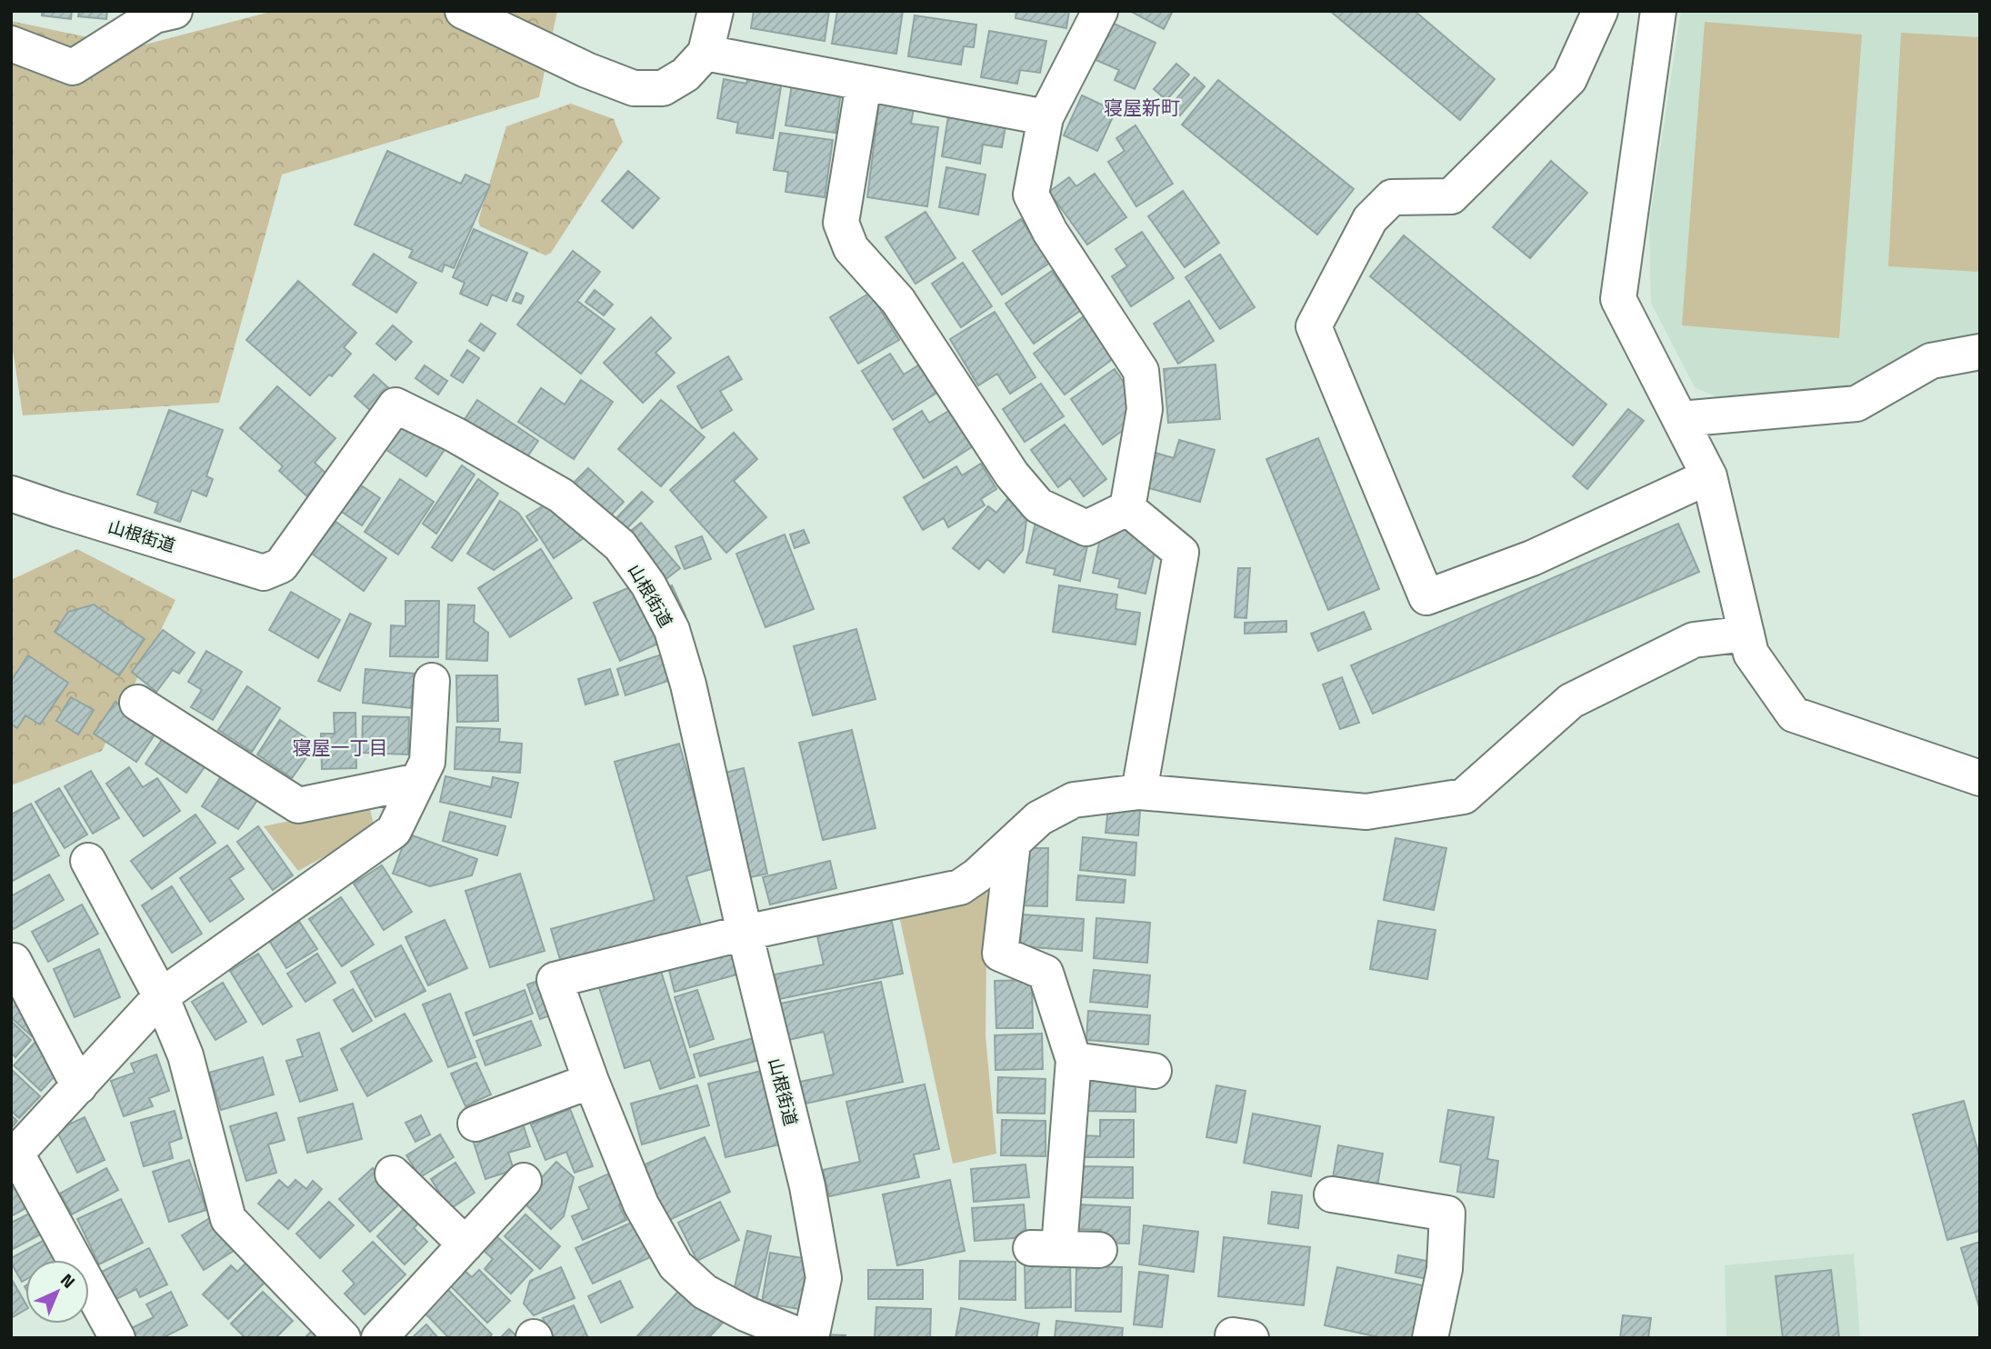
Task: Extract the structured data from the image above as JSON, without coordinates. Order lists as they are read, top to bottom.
{
  "streets": {
    "street": ["山根街道"]
  },
  "districts": ["寝屋新町", "寝屋一丁目"],
  "north": "top right"
}
